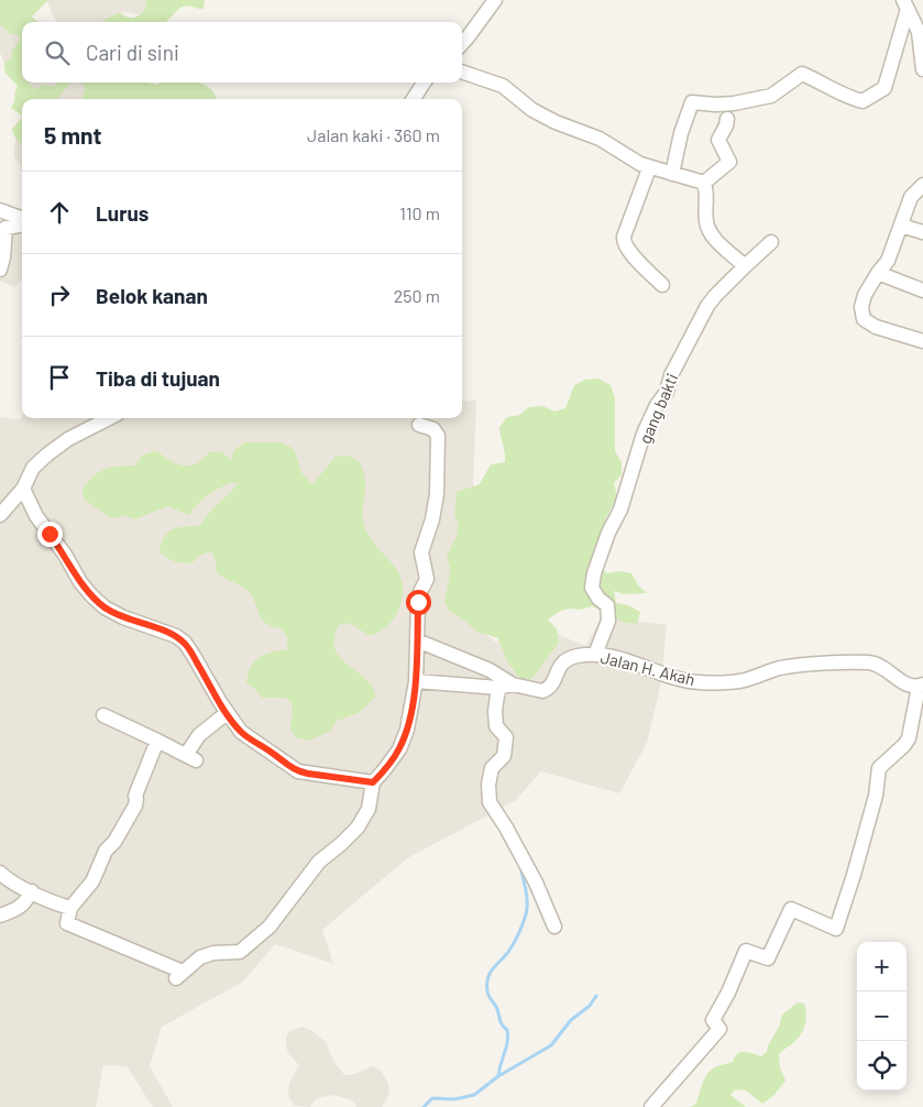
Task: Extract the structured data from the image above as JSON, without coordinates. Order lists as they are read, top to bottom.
{
  "streets": {
    "street": ["gang bakti", "Jalan H. Akah"]
  },
  "crossings": [
    ["gang bakti", "Jalan H. Akah"]
  ],
  "page": {
    "search": "Cari di sini",
    "heading": ["5 mnt", "Jalan kaki · 360 m"],
    "list": [
      ["Lurus", "110 m"],
      ["Belok kanan", "250 m"],
      "Tiba di tujuan"
    ],
    "map_buttons": ["+", "−"]
  }
}
